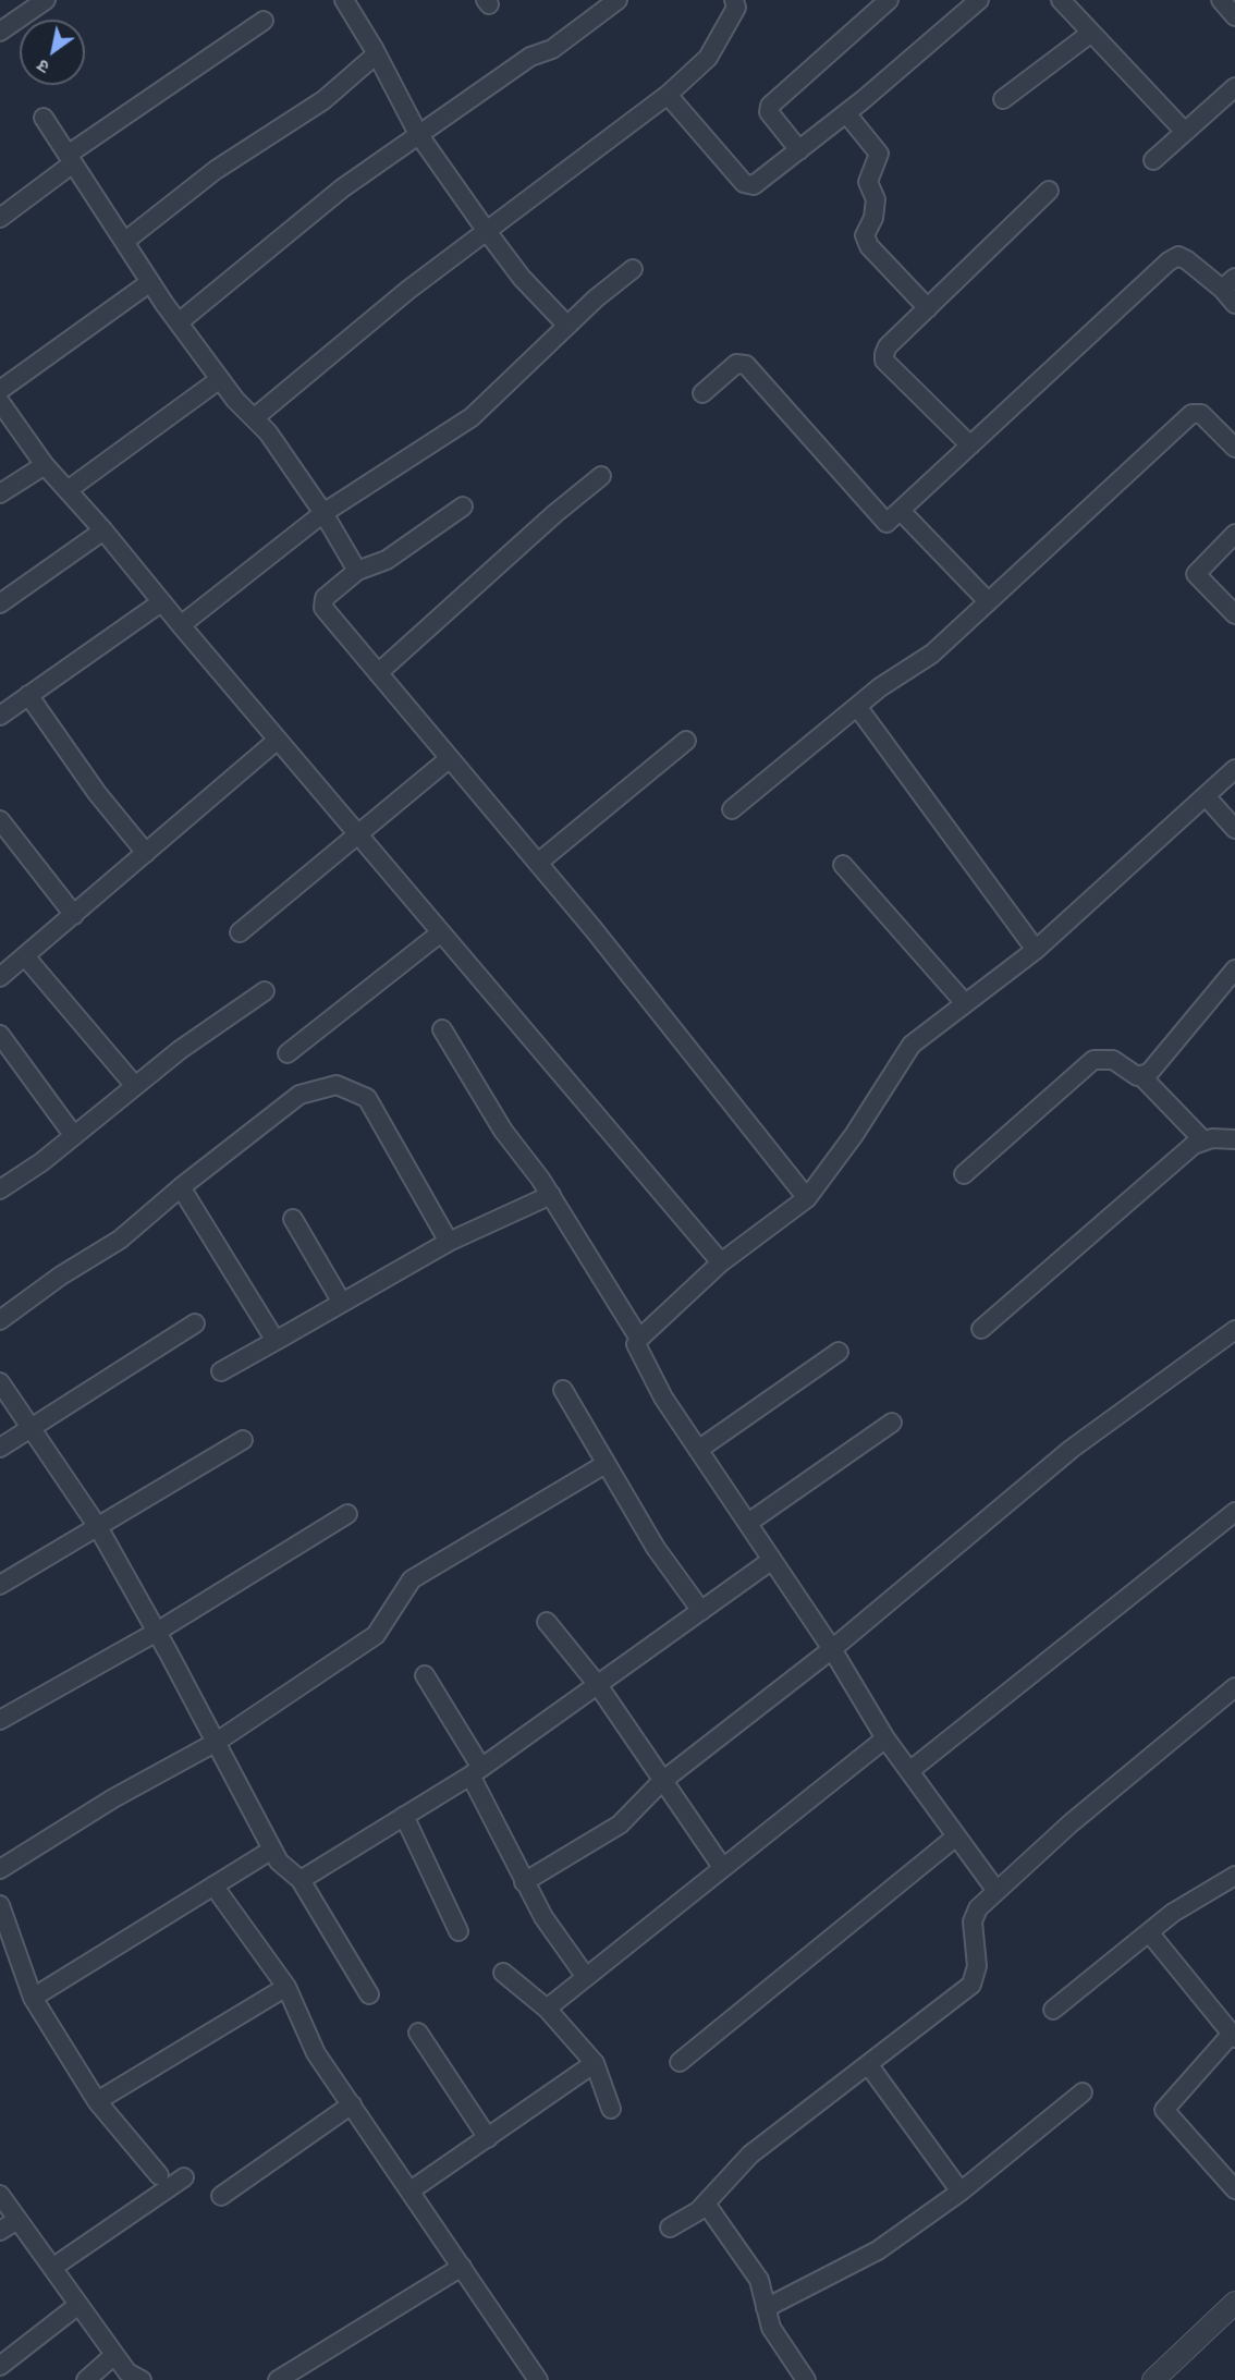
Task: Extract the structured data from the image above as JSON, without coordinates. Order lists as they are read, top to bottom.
{
  "north": "bottom left"
}
